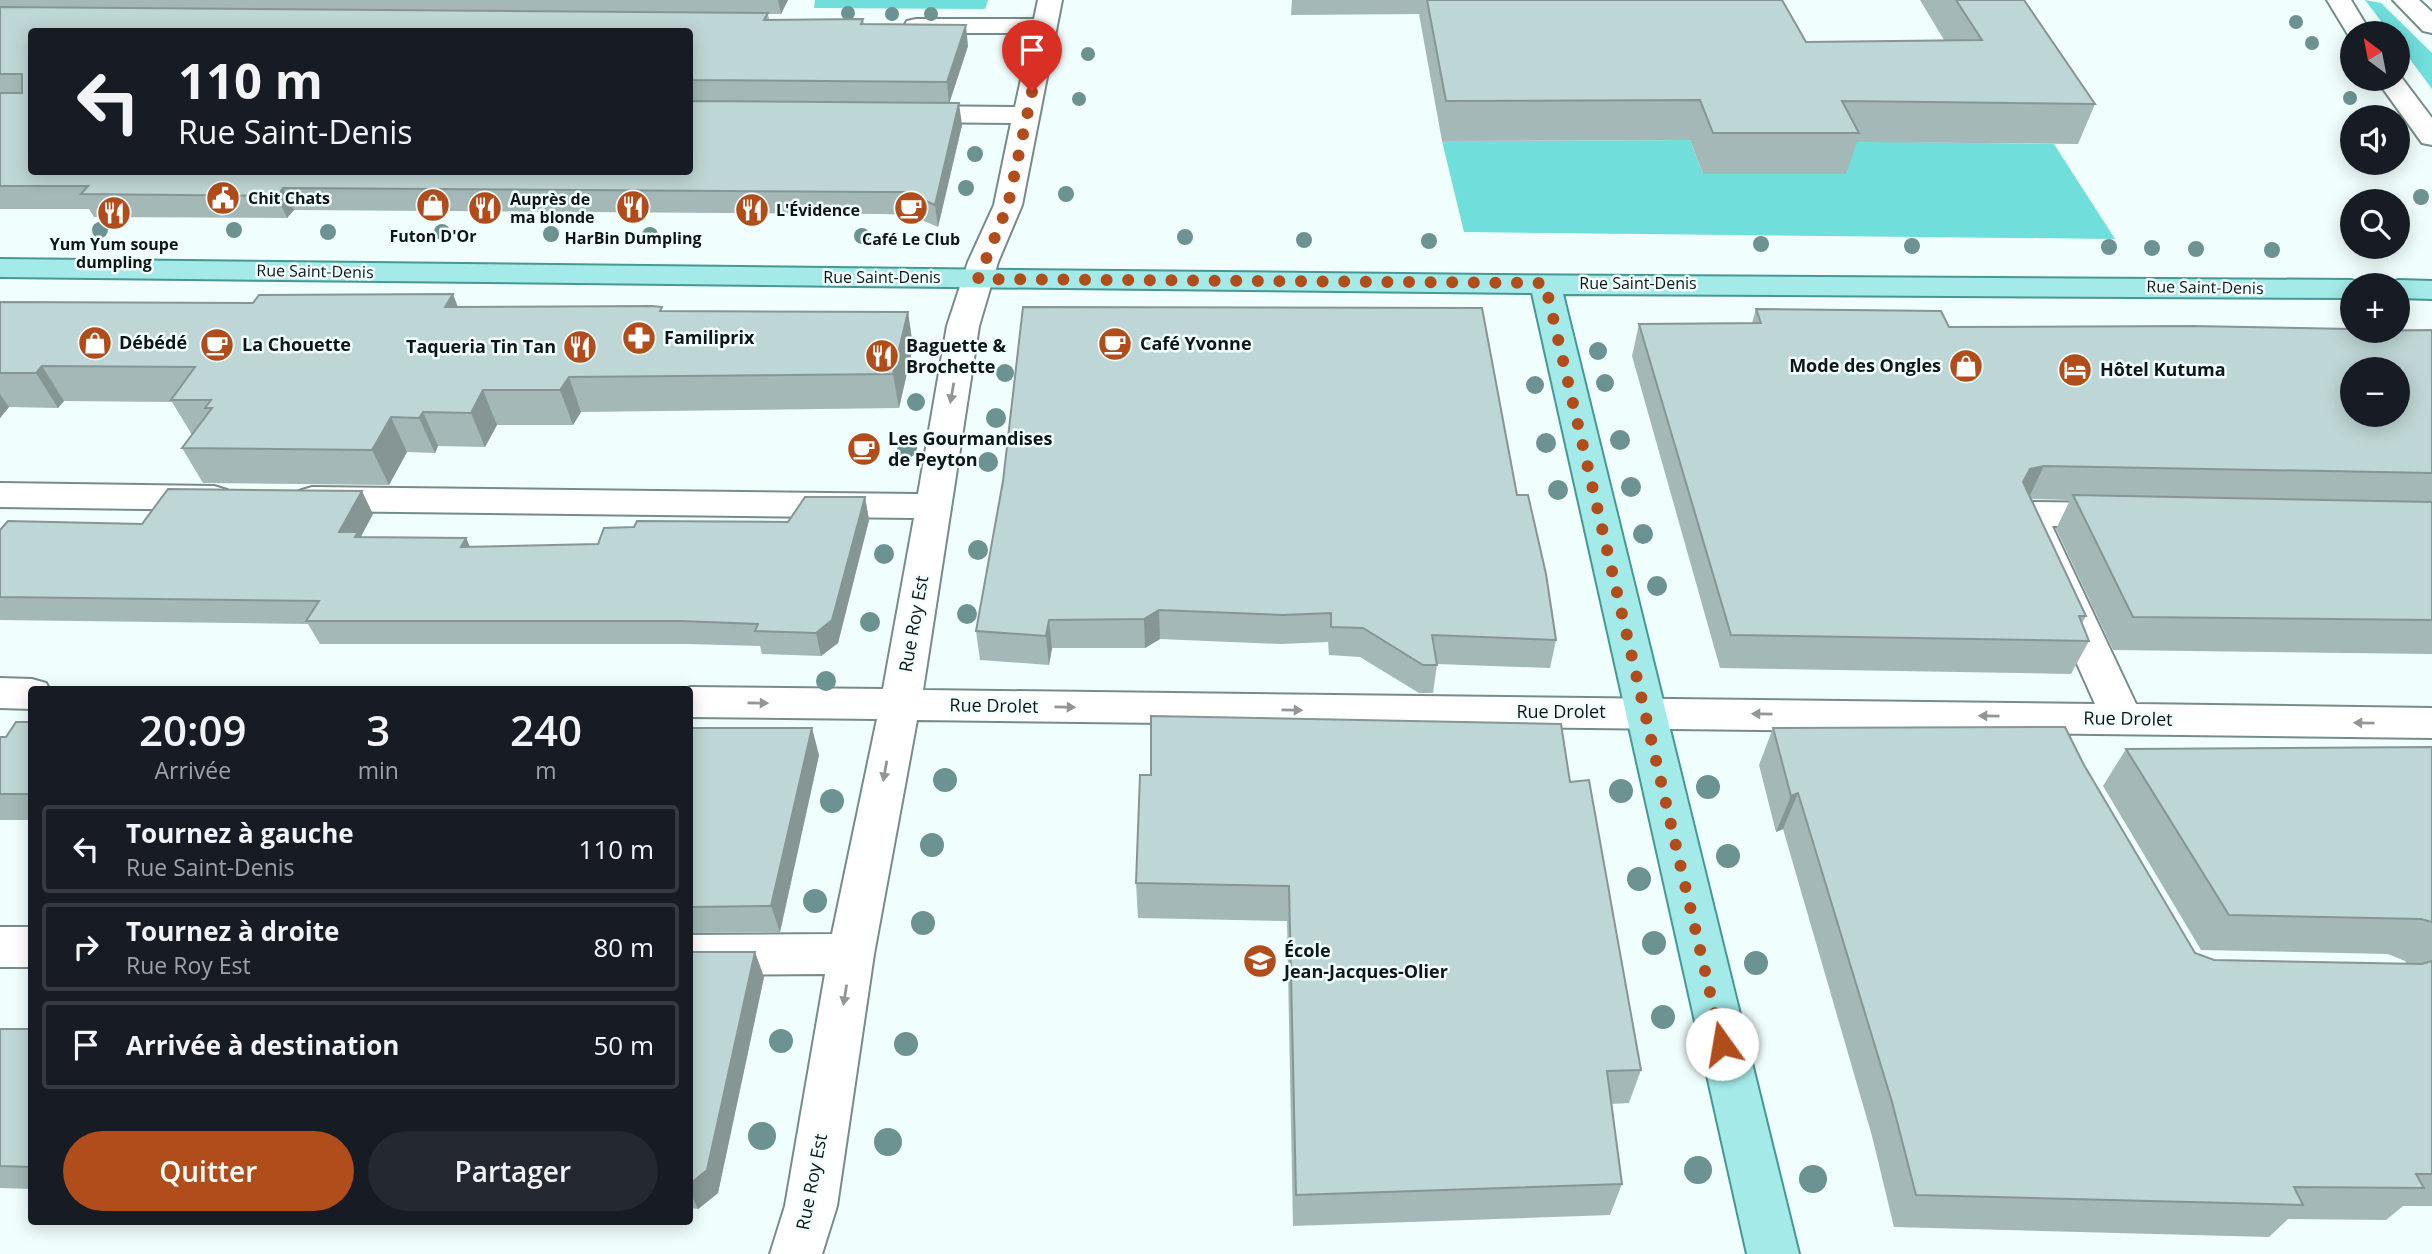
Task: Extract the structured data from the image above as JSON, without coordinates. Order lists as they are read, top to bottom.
{
  "streets": {
    "main road": ["Rue Saint-Denis"],
    "street": ["Rue Roy Est", "Rue Drolet"]
  },
  "crossings": [
    ["Rue Saint-Denis", "Rue Roy Est"],
    ["Rue Roy Est", "Rue Drolet"]
  ],
  "one_way": ["Rue Roy Est"],
  "places": {
    "public building": ["Chit Chats"],
    "shop": ["Futon D'Or", "Débédé", "Mode des Ongles"],
    "restaurant": [
      "HarBin Dumpling",
      "Auprès de ma blonde",
      "L'Évidence",
      "Yum Yum soupe dumpling",
      "Taqueria Tin Tan",
      "Baguette & Brochette"
    ],
    "cafe": [
      "Café Le Club",
      "Café Yvonne",
      "La Chouette",
      "Les Gourmandises de Peyton"
    ],
    "pharmacy": ["Familiprix"],
    "hotel": ["Hôtel Kutuma"],
    "school or university": ["École Jean-Jacques-Olier"]
  },
  "north": "top left",
  "page": {
    "map_buttons": ["+", "−"],
    "turn": ["110 m", "Rue Saint-Denis"],
    "eta": [
      "20:09",
      "Arrivée",
      "3",
      "min",
      "240",
      "m"
    ],
    "list": [
      {
        "name": "Tournez à gauche",
        "note": "Rue Saint-Denis",
        "value": "110 m"
      },
      {
        "name": "Tournez à droite",
        "note": "Rue Roy Est",
        "value": "80 m"
      },
      {
        "name": "Arrivée à destination",
        "value": "50 m"
      }
    ],
    "buttons": ["Quitter", "Partager"]
  }
}
